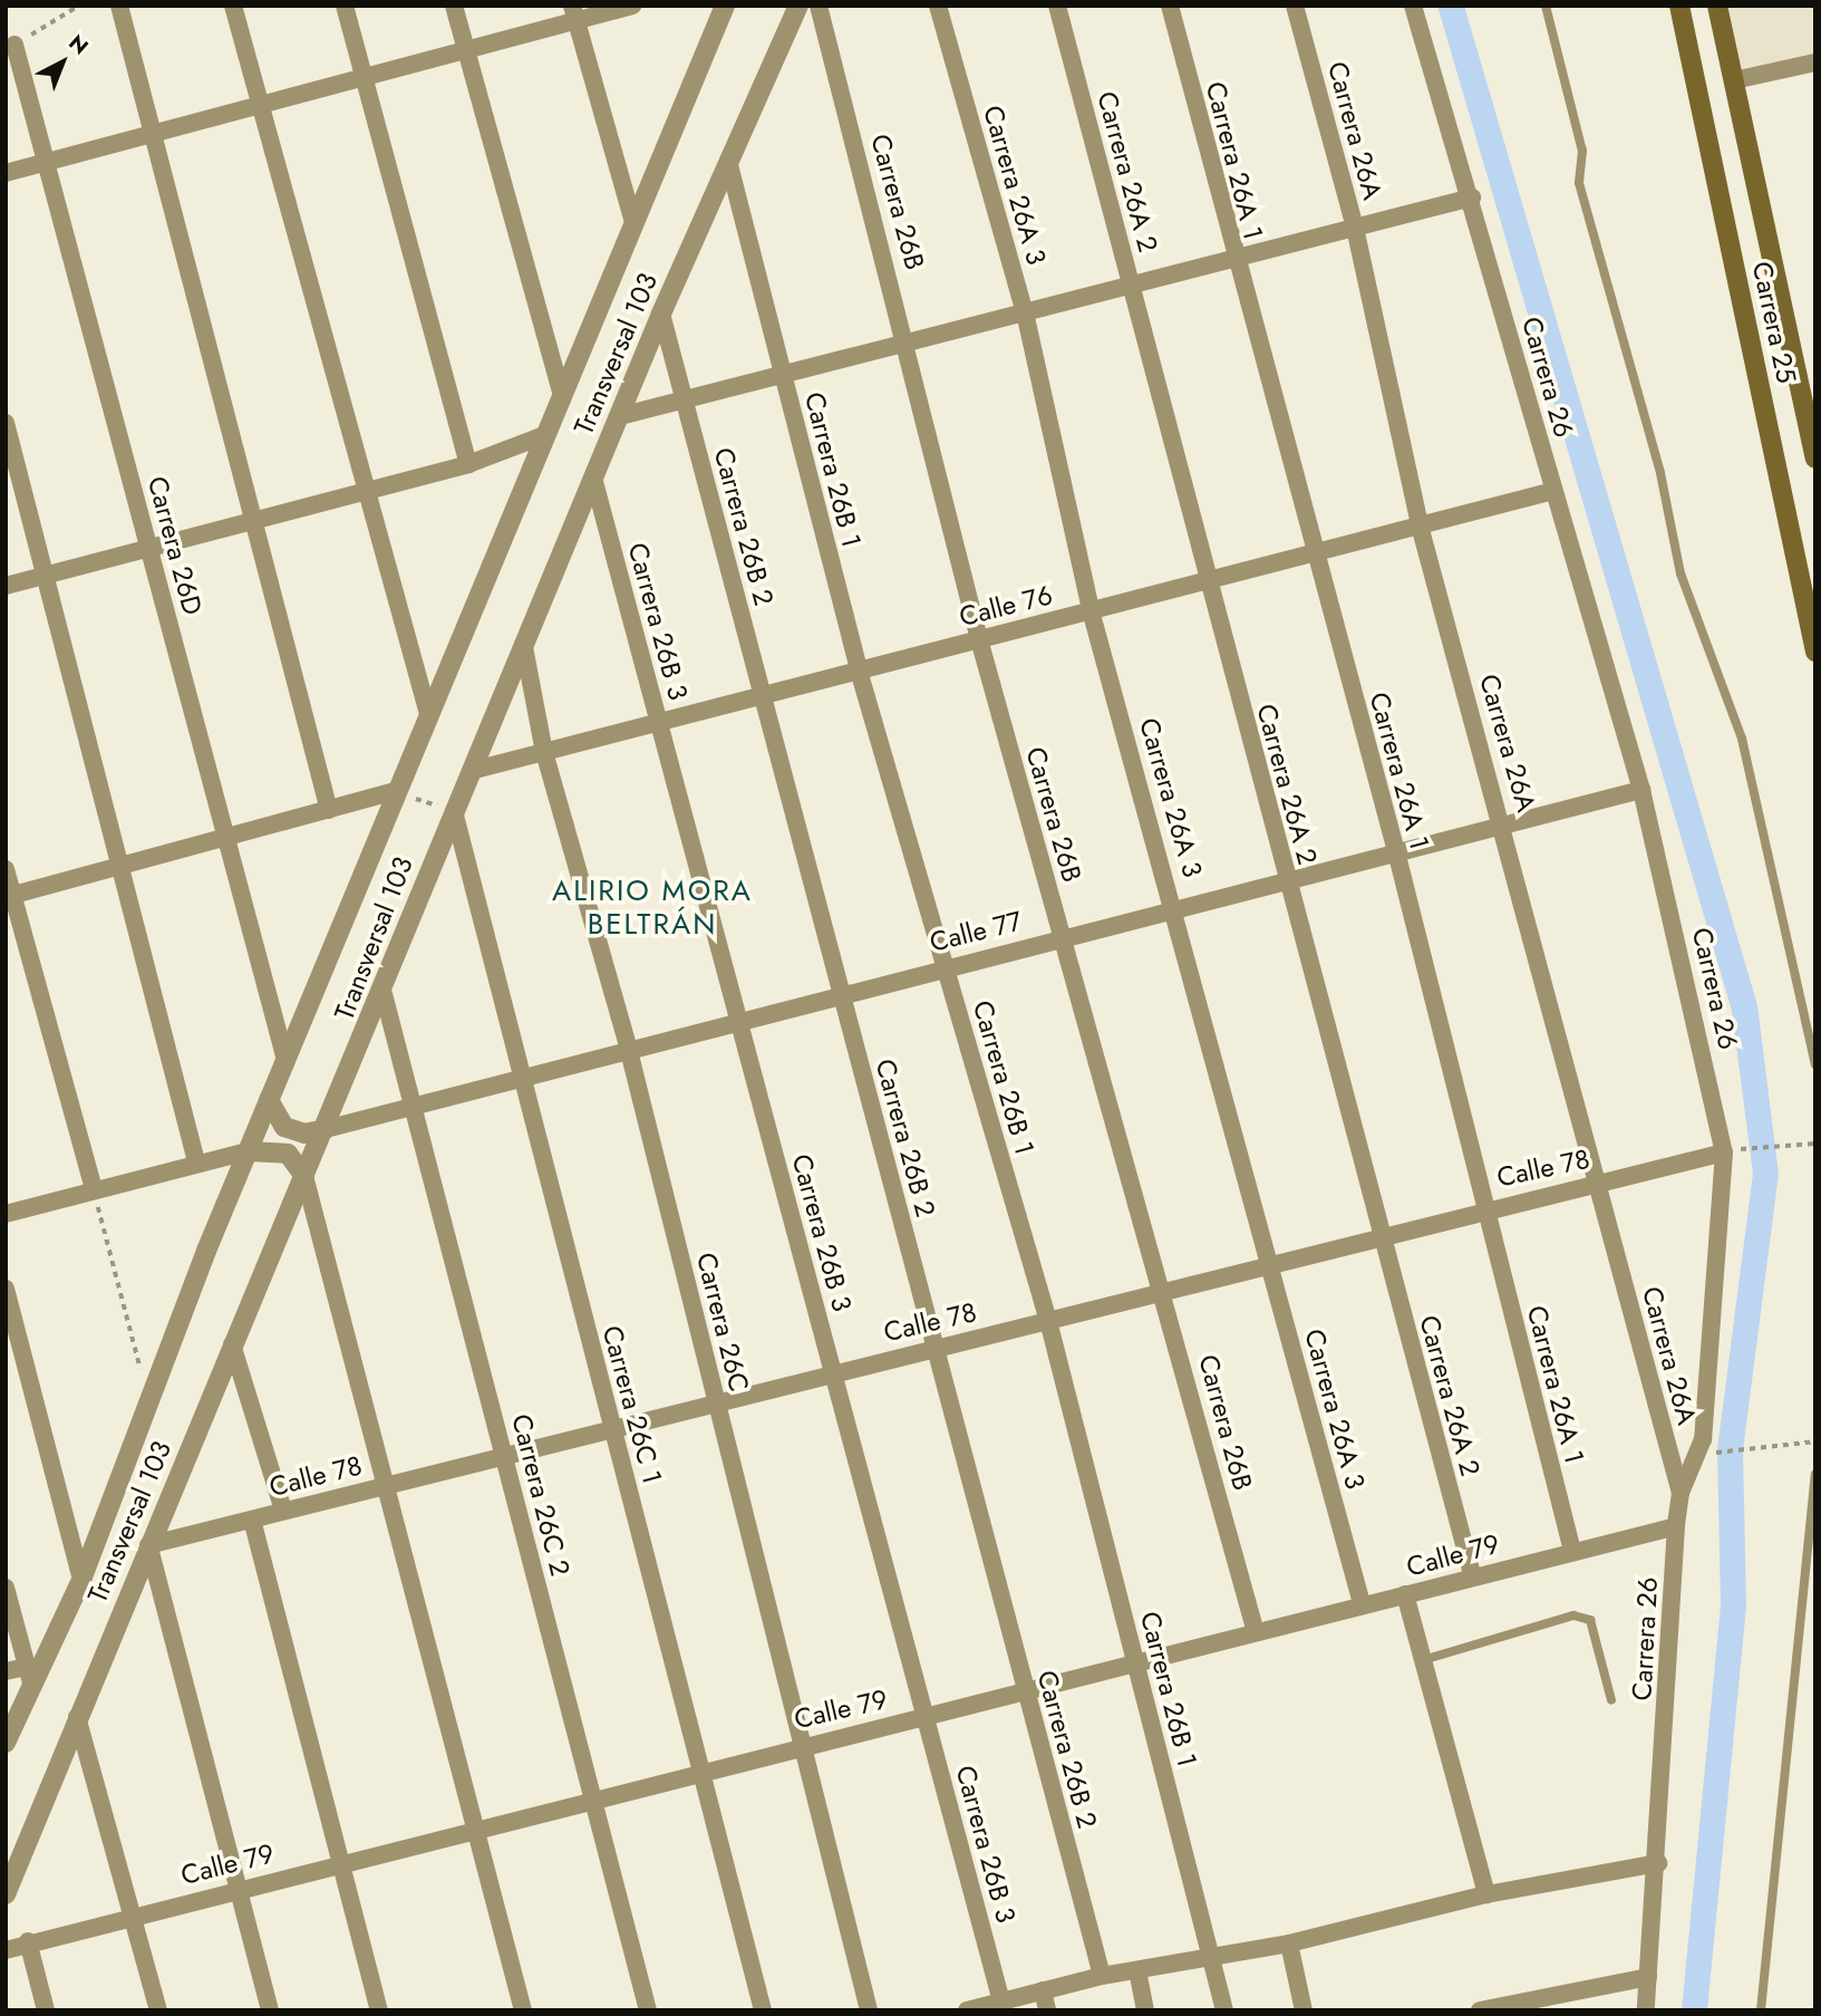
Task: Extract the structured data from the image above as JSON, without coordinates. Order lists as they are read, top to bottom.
{
  "streets": {
    "main road": ["Carrera 25"],
    "street": [
      "Carrera 26A",
      "Carrera 26A 1",
      "Carrera 26A 2",
      "Carrera 26A 3",
      "Carrera 26B",
      "Transversal 103",
      "Carrera 26",
      "Carrera 26B 1",
      "Carrera 26B 2",
      "Carrera 26D",
      "Calle 76",
      "Carrera 26B 3",
      "Calle 77",
      "Calle 78",
      "Carrera 26C",
      "Carrera 26C 1",
      "Carrera 26C 2",
      "Calle 79"
    ]
  },
  "crossings": [
    ["Carrera 26A", "Carrera 26"],
    ["Carrera 26A", "Calle 76"],
    ["Carrera 26A", "Calle 77"],
    ["Carrera 26A", "Calle 78"],
    ["Carrera 26A 1", "Calle 76"],
    ["Carrera 26A 1", "Calle 77"],
    ["Carrera 26A 1", "Calle 78"],
    ["Carrera 26A 1", "Calle 79"],
    ["Carrera 26A 2", "Calle 76"],
    ["Carrera 26A 2", "Calle 77"],
    ["Carrera 26A 2", "Calle 78"],
    ["Carrera 26A 2", "Calle 79"],
    ["Carrera 26A 3", "Calle 76"],
    ["Carrera 26A 3", "Calle 77"],
    ["Carrera 26A 3", "Calle 78"],
    ["Carrera 26A 3", "Calle 79"],
    ["Carrera 26B", "Calle 76"],
    ["Carrera 26B", "Calle 77"],
    ["Carrera 26B", "Calle 78"],
    ["Carrera 26B", "Calle 79"],
    ["Transversal 103", "Carrera 26B 1"],
    ["Transversal 103", "Carrera 26B 2"],
    ["Transversal 103", "Carrera 26D"],
    ["Transversal 103", "Calle 76"],
    ["Transversal 103", "Carrera 26B 3"],
    ["Transversal 103", "Calle 77"],
    ["Transversal 103", "Calle 78"],
    ["Transversal 103", "Carrera 26C"],
    ["Transversal 103", "Carrera 26C 1"],
    ["Transversal 103", "Carrera 26C 2"],
    ["Carrera 26", "Calle 76"],
    ["Carrera 26", "Calle 77"],
    ["Carrera 26", "Calle 78"],
    ["Carrera 26", "Calle 79"],
    ["Carrera 26B 1", "Calle 76"],
    ["Carrera 26B 1", "Calle 77"],
    ["Carrera 26B 1", "Calle 78"],
    ["Carrera 26B 1", "Calle 79"],
    ["Carrera 26B 2", "Calle 76"],
    ["Carrera 26B 2", "Calle 77"],
    ["Carrera 26B 2", "Calle 78"],
    ["Carrera 26B 2", "Calle 79"],
    ["Calle 76", "Carrera 26B 3"],
    ["Calle 76", "Carrera 26C"],
    ["Carrera 26B 3", "Calle 77"],
    ["Carrera 26B 3", "Calle 78"],
    ["Carrera 26B 3", "Calle 79"],
    ["Calle 77", "Carrera 26C"],
    ["Calle 77", "Carrera 26C 1"],
    ["Calle 77", "Carrera 26C 2"],
    ["Calle 78", "Carrera 26C"],
    ["Calle 78", "Carrera 26C 1"],
    ["Calle 78", "Carrera 26C 2"],
    ["Carrera 26C", "Calle 79"],
    ["Carrera 26C 1", "Calle 79"],
    ["Carrera 26C 2", "Calle 79"]
  ],
  "districts": ["ALIRIO MORA BELTRÁN"],
  "north": "top right"
}
